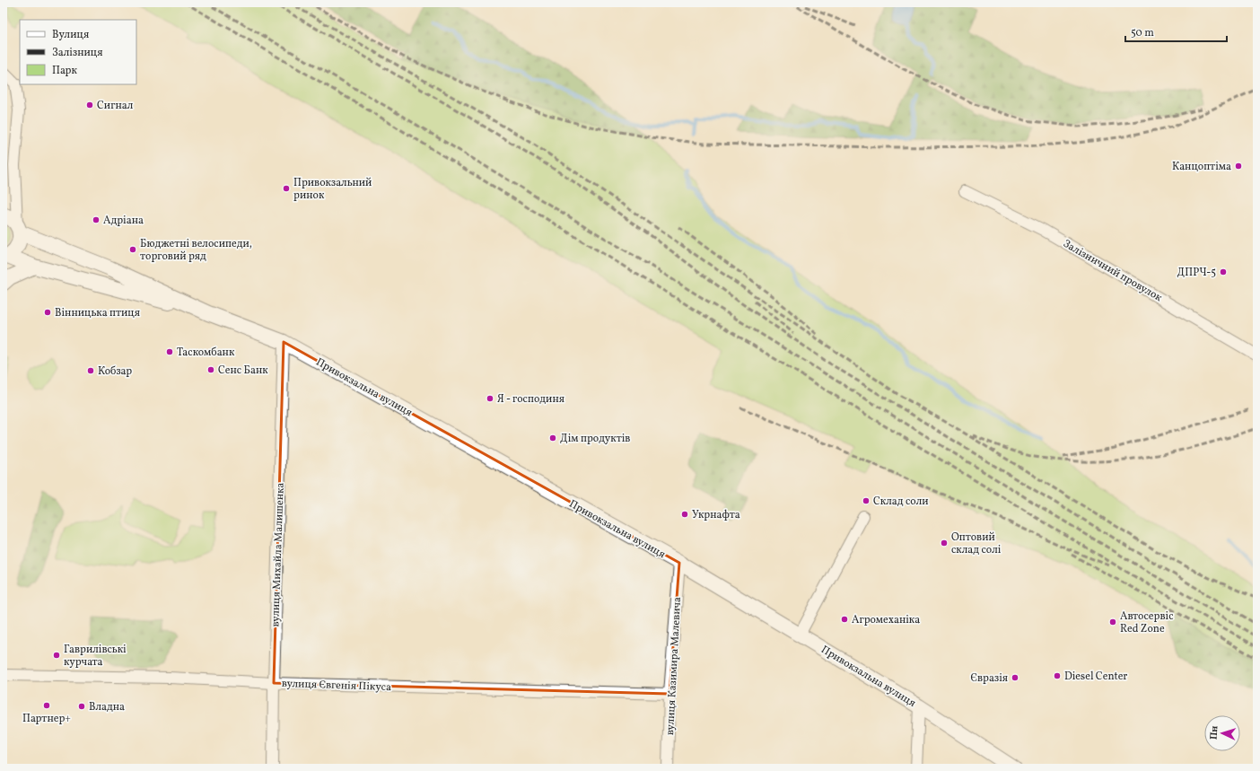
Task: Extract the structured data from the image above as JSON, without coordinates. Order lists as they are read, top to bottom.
{
  "streets": {
    "main road": ["Привокзальна вулиця"],
    "street": [
      "Залізничний провулок",
      "вулиця Михайла Малишенка",
      "вулиця Казимира Малевича",
      "вулиця Євгенія Пікуса"
    ]
  },
  "crossings": [
    ["Привокзальна вулиця", "вулиця Михайла Малишенка"],
    ["Привокзальна вулиця", "вулиця Казимира Малевича"],
    ["вулиця Михайла Малишенка", "вулиця Євгенія Пікуса"],
    ["вулиця Казимира Малевича", "вулиця Євгенія Пікуса"]
  ],
  "places": [
    "Сигнал",
    "Канцоптіма",
    "Привокзальний ринок",
    "Адріана",
    "Бюджетні велосипеди, торговий ряд",
    "ДПРЧ-5",
    "Вінницька птиця",
    "Таскомбанк",
    "Сенс Банк",
    "Кобзар",
    "Я - господиня",
    "Дім продуктів",
    "Склад соли",
    "Укрнафта",
    "Оптовий склад солі",
    "Агромеханіка",
    "Автосервіс Red Zone",
    "Гаврилівські курчата",
    "Diesel Center",
    "Євразія",
    "Партнер+",
    "Владна"
  ],
  "legend": ["Вулиця", "Залізниця", "Парк"],
  "scale_bar": "50 m",
  "north": "left"
}
